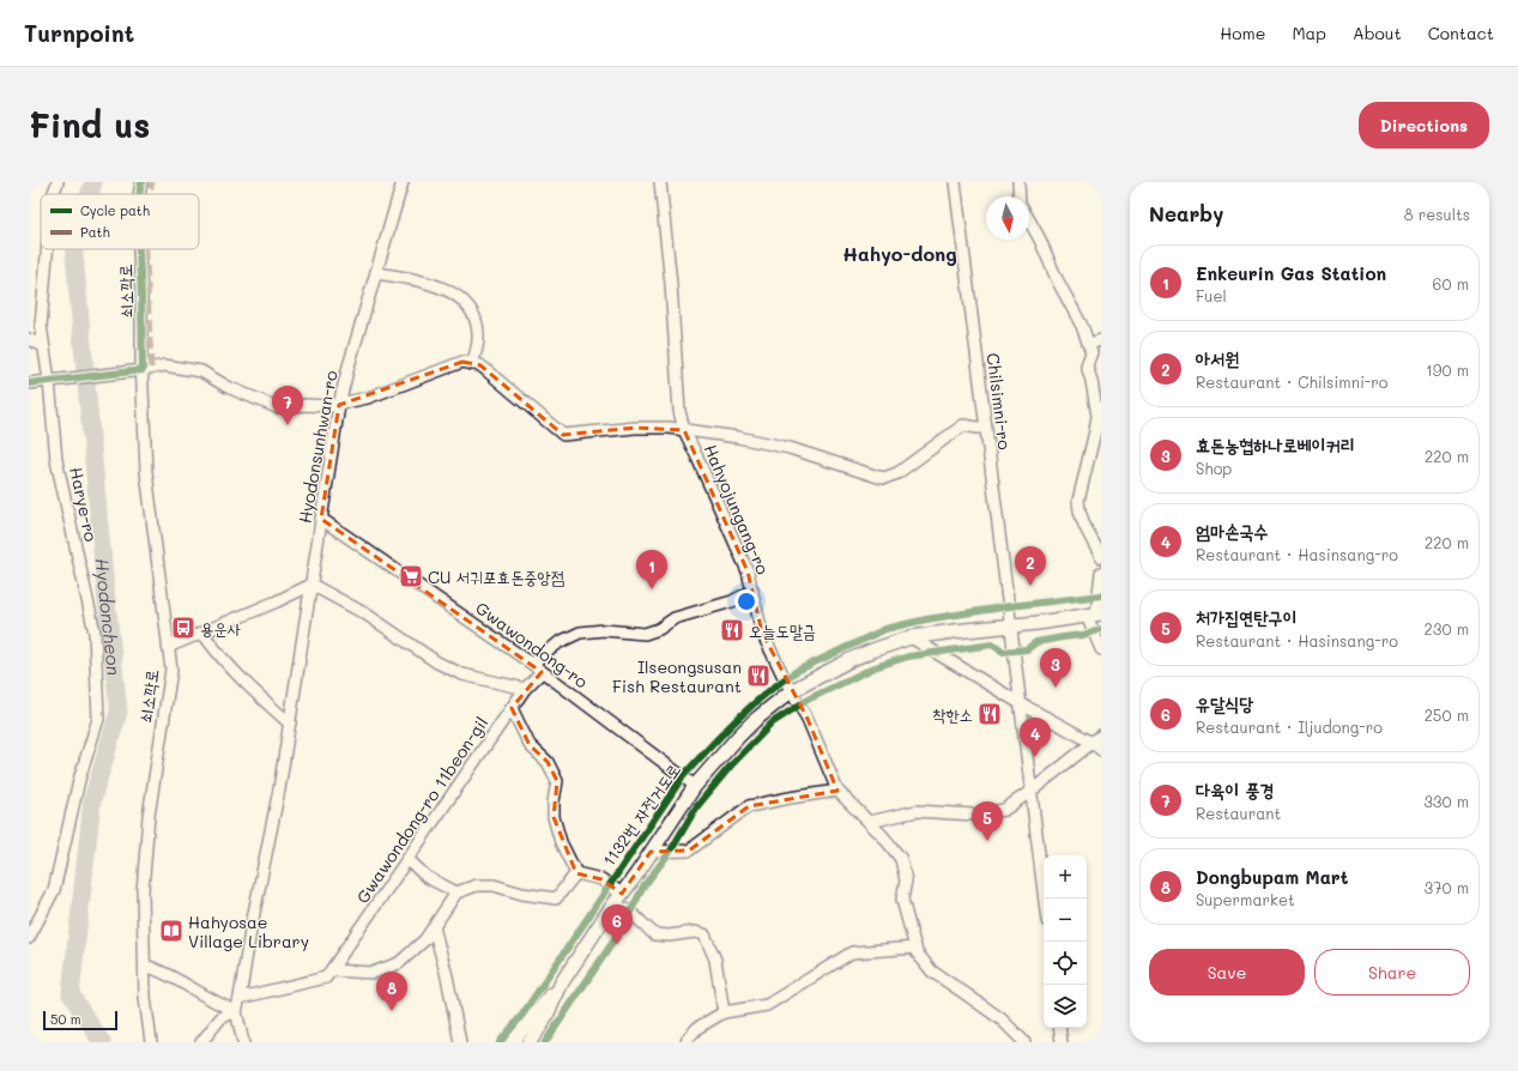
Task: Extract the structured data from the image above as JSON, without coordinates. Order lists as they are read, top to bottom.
{
  "streets": {
    "street": [
      "쇠소깍로",
      "Chilsimni-ro",
      "Hyodonsunhwan-ro",
      "Harye-ro",
      "Hahyojungang-ro",
      "Gwawondong-ro",
      "Gwawondong-ro 11beon-gil"
    ],
    "cycle path": ["1132번 자전거도로"]
  },
  "crossings": [
    ["Hyodonsunhwan-ro", "Gwawondong-ro"],
    ["Gwawondong-ro", "Gwawondong-ro 11beon-gil"]
  ],
  "districts": ["Hahyo-dong"],
  "water": ["Hyodoncheon"],
  "places": {
    "supermarket": ["CU 서귀포효돈중앙점"],
    "bus stop": ["용운사"],
    "restaurant": ["오늘도말금", "Ilseongsusan Fish Restaurant", "착한소"],
    "library": ["Hahyosae Village Library"]
  },
  "legend": ["Cycle path", "Path"],
  "scale_bar": "50 m",
  "north": "bottom",
  "page": {
    "header": "Turnpoint",
    "nav": [
      "Home",
      "Map",
      "About",
      "Contact"
    ],
    "buttons": [
      "Directions",
      ["Save", "Share"]
    ],
    "title": "Find us",
    "heading": ["Nearby", "8 results"],
    "list": [
      {
        "mark": "1",
        "name": "Enkeurin Gas Station",
        "note": "Fuel",
        "value": "60 m"
      },
      {
        "mark": "2",
        "name": "아서원",
        "note": "Restaurant · Chilsimni-ro",
        "value": "190 m"
      },
      {
        "mark": "3",
        "name": "효돈농협하나로베이커리",
        "note": "Shop",
        "value": "220 m"
      },
      {
        "mark": "4",
        "name": "엄마손국수",
        "note": "Restaurant · Hasinsang-ro",
        "value": "220 m"
      },
      {
        "mark": "5",
        "name": "처가집연탄구이",
        "note": "Restaurant · Hasinsang-ro",
        "value": "230 m"
      },
      {
        "mark": "6",
        "name": "유달식당",
        "note": "Restaurant · Iljudong-ro",
        "value": "250 m"
      },
      {
        "mark": "7",
        "name": "다육이 풍경",
        "note": "Restaurant",
        "value": "330 m"
      },
      {
        "mark": "8",
        "name": "Dongbupam Mart",
        "note": "Supermarket",
        "value": "370 m"
      }
    ],
    "pins": [
      "7",
      "2",
      "1",
      "3",
      "4",
      "5",
      "6",
      "8"
    ],
    "map_buttons": ["+", "−"],
    "scale": "50 m"
  }
}
